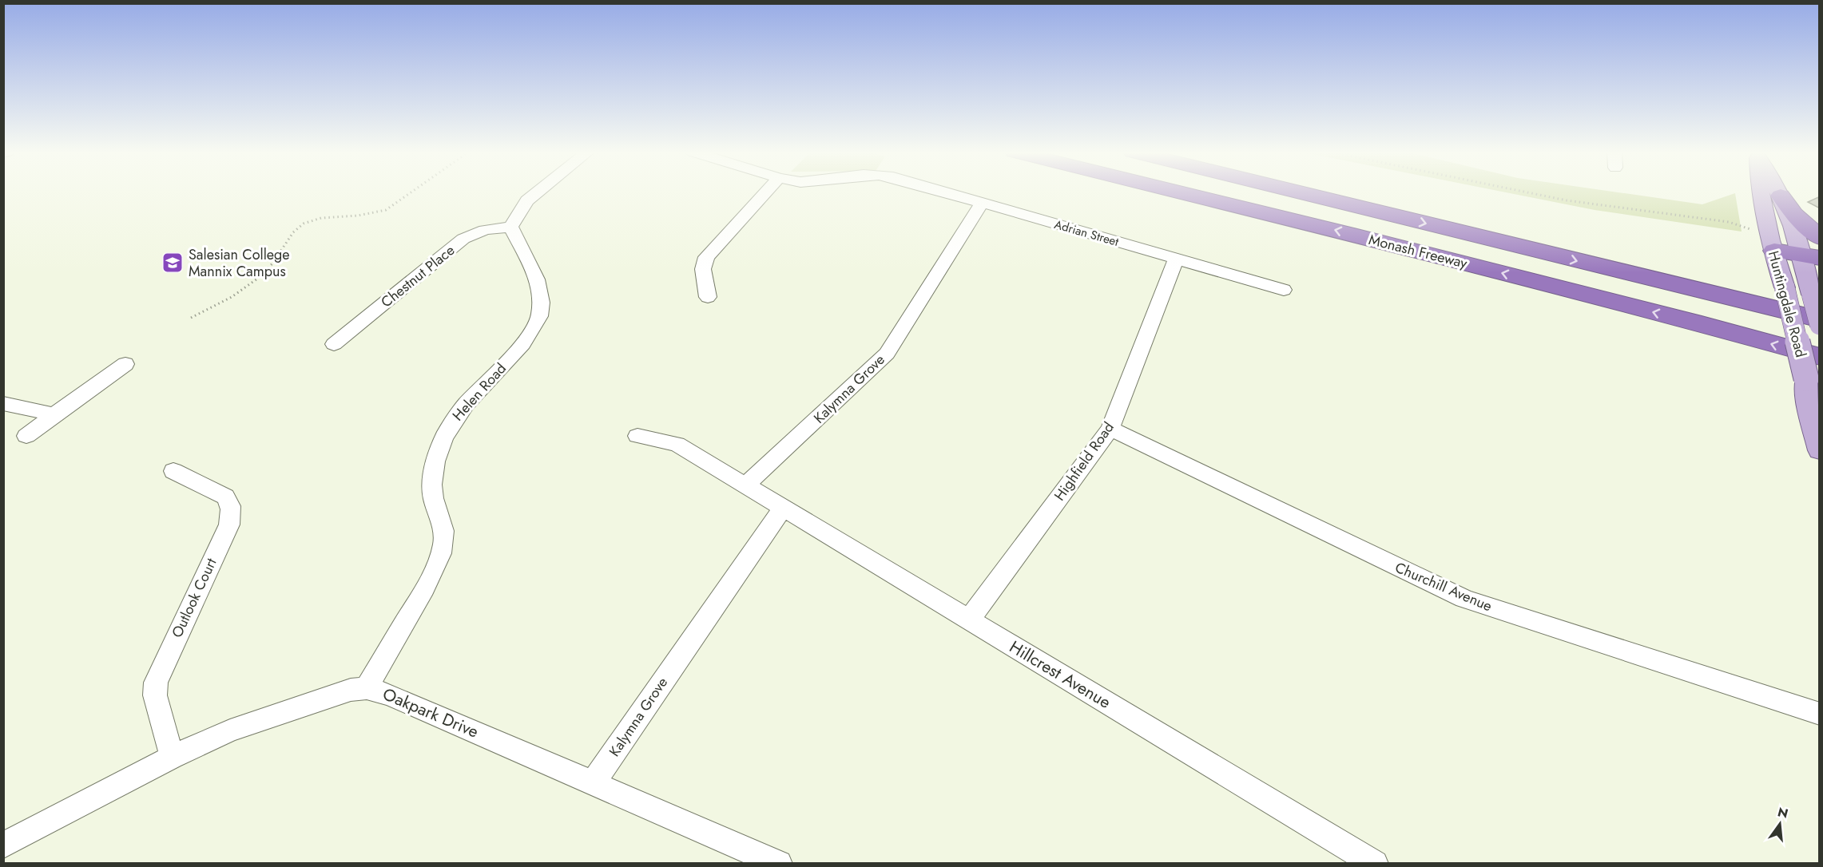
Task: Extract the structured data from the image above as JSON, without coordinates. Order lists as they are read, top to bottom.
{
  "streets": {
    "highway": ["Monash Freeway"],
    "main road": ["Huntingdale Road"],
    "street": [
      "Adrian Street",
      "Chestnut Place",
      "Kalymna Grove",
      "Helen Road",
      "Highfield Road",
      "Churchill Avenue",
      "Outlook Court",
      "Hillcrest Avenue",
      "Oakpark Drive"
    ]
  },
  "crossings": [
    ["Adrian Street", "Kalymna Grove"],
    ["Adrian Street", "Highfield Road"],
    ["Chestnut Place", "Helen Road"],
    ["Kalymna Grove", "Hillcrest Avenue"],
    ["Kalymna Grove", "Oakpark Drive"],
    ["Helen Road", "Oakpark Drive"],
    ["Highfield Road", "Churchill Avenue"],
    ["Highfield Road", "Hillcrest Avenue"],
    ["Outlook Court", "Oakpark Drive"]
  ],
  "places": {
    "school or university": ["Salesian College Mannix Campus"]
  },
  "north": "top"
}
